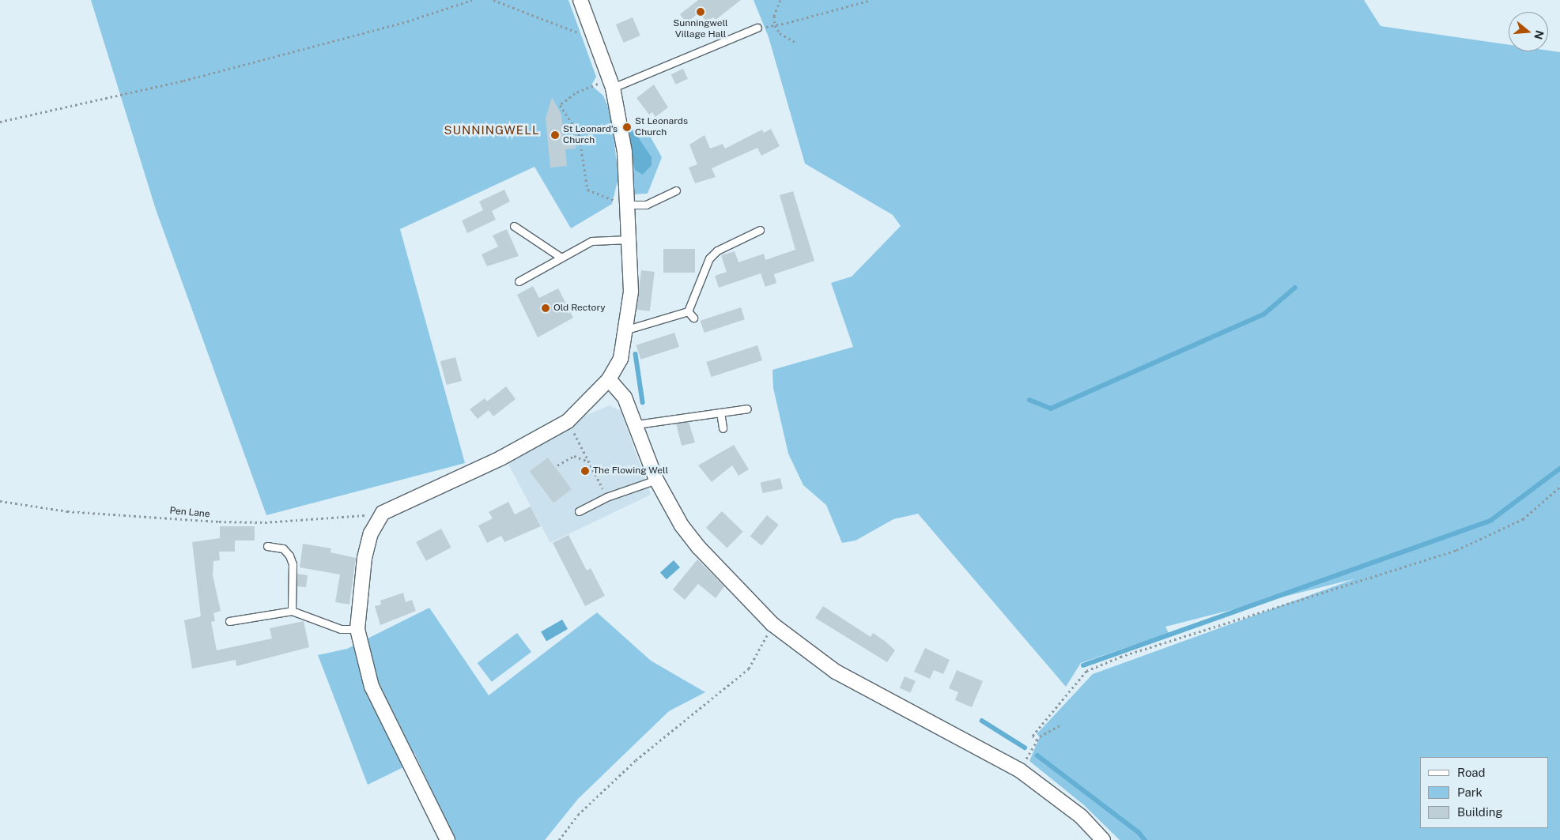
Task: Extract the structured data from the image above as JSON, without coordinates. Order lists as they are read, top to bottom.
{
  "streets": {
    "path": ["Pen Lane"]
  },
  "districts": ["SUNNINGWELL"],
  "places": [
    "Sunningwell Village Hall",
    "St Leonards Church",
    "St Leonard's Church",
    "Old Rectory",
    "The Flowing Well"
  ],
  "legend": ["Road", "Park", "Building"],
  "north": "right"
}
